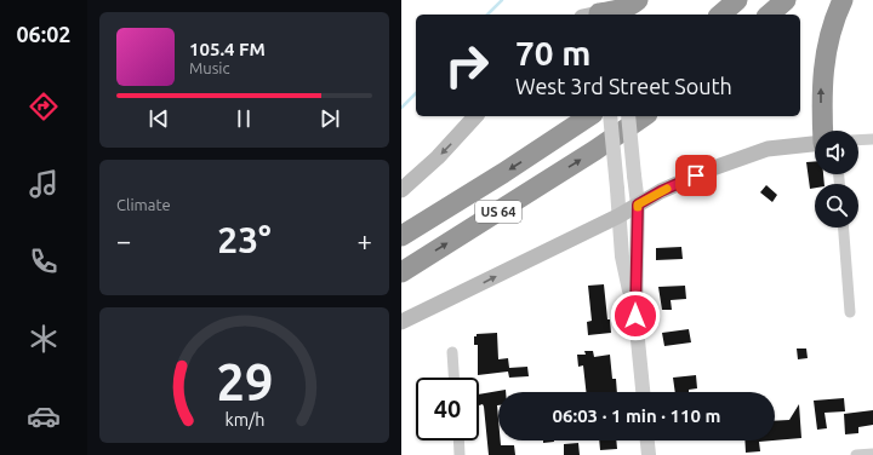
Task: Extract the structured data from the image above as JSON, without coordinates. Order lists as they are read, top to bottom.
{
  "streets": {
    "highway": ["US 64"]
  },
  "page": {
    "tabs": "06:02",
    "turn": ["70 m", "West 3rd Street South"],
    "song": ["105.4 FM", "Music"],
    "tile": "Climate",
    "heat": ["−", "23°", "+"],
    "limit": "40",
    "trip": "06:03 · 1 min · 110 m",
    "gauge": ["29", "km/h"]
  }
}
